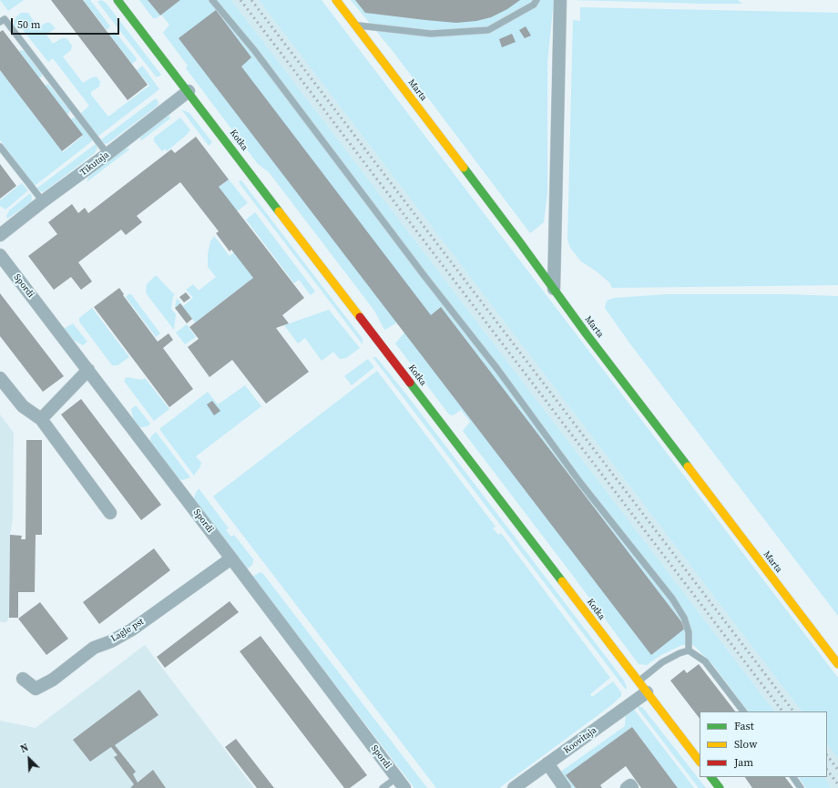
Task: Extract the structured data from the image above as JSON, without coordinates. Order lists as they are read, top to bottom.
{
  "streets": {
    "street": [
      "Marta",
      "Kotka",
      "Tikutaja",
      "Spordi",
      "Lagle pst",
      "Koovitaja"
    ]
  },
  "crossings": [
    ["Kotka", "Tikutaja"],
    ["Kotka", "Koovitaja"],
    ["Spordi", "Lagle pst"]
  ],
  "legend": ["Fast", "Slow", "Jam"],
  "scale_bar": "50 m",
  "north": "top left"
}
